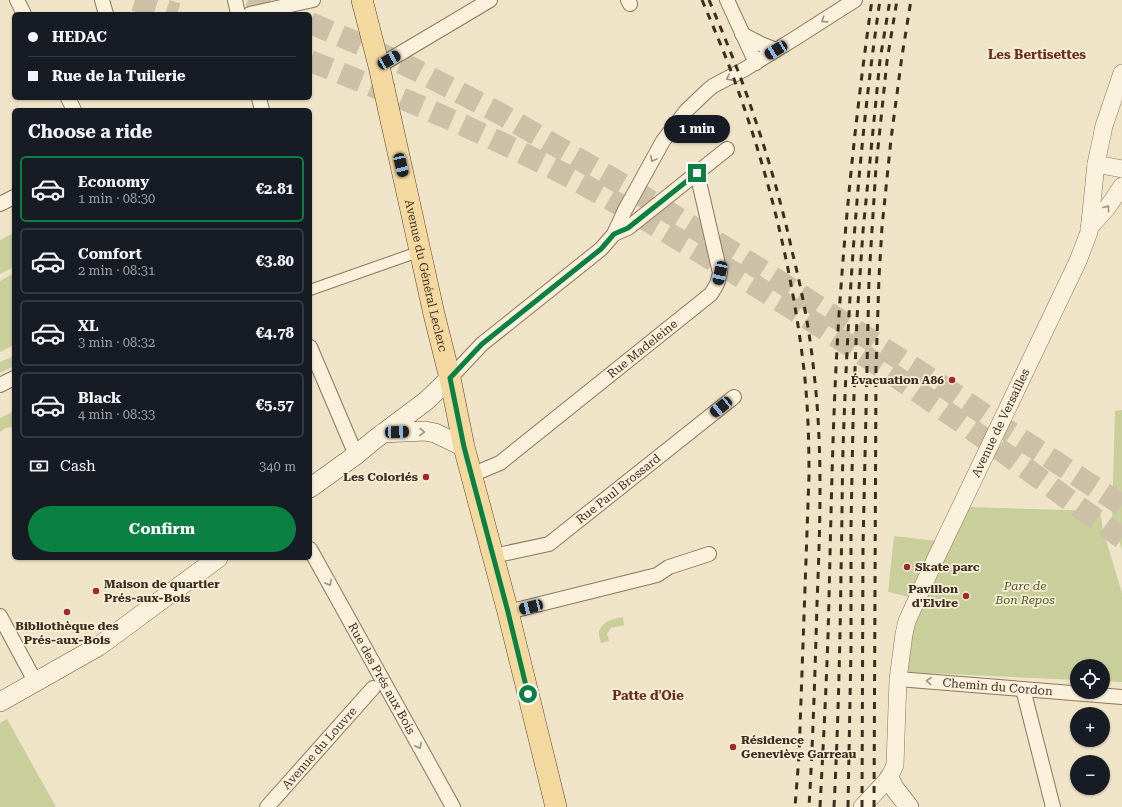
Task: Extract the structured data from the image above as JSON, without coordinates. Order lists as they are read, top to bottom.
{
  "streets": {
    "main road": ["Avenue du Général Leclerc"],
    "street": [
      "Rue Madeleine",
      "Avenue de Versailles",
      "Rue Paul Brossard",
      "Rue des Prés aux Bois",
      "Chemin du Cordon",
      "Avenue du Louvre"
    ]
  },
  "crossings": [
    ["Avenue du Général Leclerc", "Rue Madeleine"],
    ["Avenue du Général Leclerc", "Rue Paul Brossard"],
    ["Avenue de Versailles", "Chemin du Cordon"]
  ],
  "one_way": ["Rue des Prés aux Bois", "Chemin du Cordon"],
  "districts": ["Les Bertisettes", "Patte d'Oie"],
  "parks": ["Parc de Bon Repos"],
  "places": [
    "Évacuation A86",
    "Les Coloriés",
    "Skate parc",
    "Maison de quartier Prés-aux-Bois",
    "Pavillon d'Elvire",
    "Bibliothèque des Prés-aux-Bois",
    "Résidence Geneviève Garreau"
  ],
  "page": {
    "banner": ["HEDAC", "Rue de la Tuilerie"],
    "heading": "Choose a ride",
    "bubble": "1 min",
    "list": [
      {
        "name": "Economy",
        "note": "1 min · 08:30",
        "value": "€2.81"
      },
      {
        "name": "Comfort",
        "note": "2 min · 08:31",
        "value": "€3.80"
      },
      {
        "name": "XL",
        "note": "3 min · 08:32",
        "value": "€4.78"
      },
      {
        "name": "Black",
        "note": "4 min · 08:33",
        "value": "€5.57"
      }
    ],
    "pay": ["Cash", "340 m"],
    "buttons": "Confirm",
    "map_buttons": ["+", "−"]
  }
}
